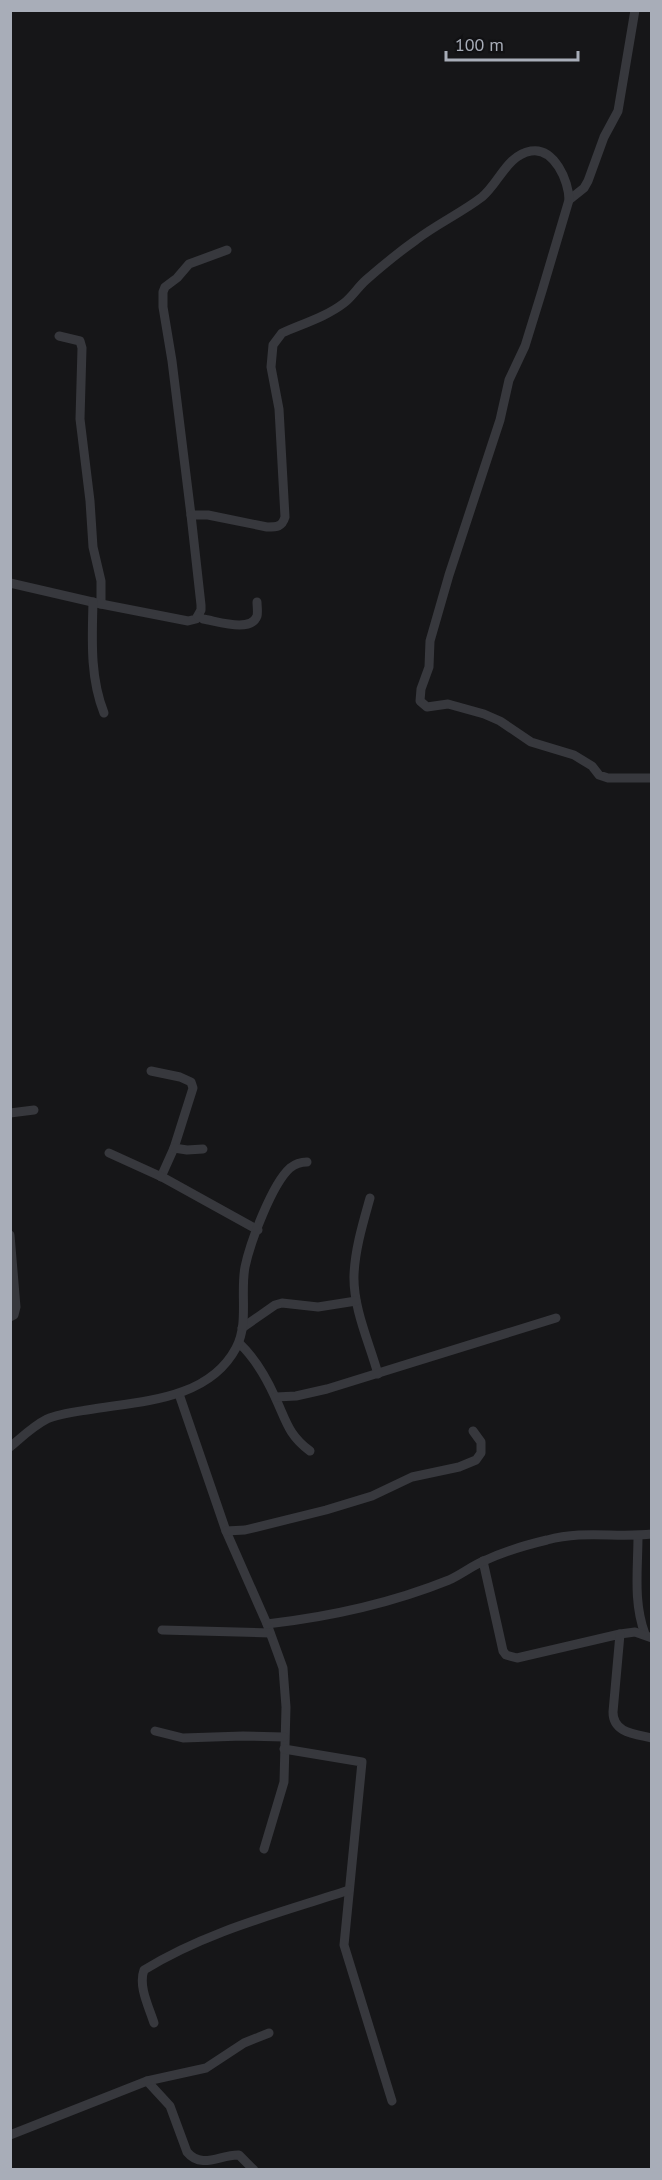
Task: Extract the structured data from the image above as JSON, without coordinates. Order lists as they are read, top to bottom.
{
  "scale_bar": "100 m"
}
